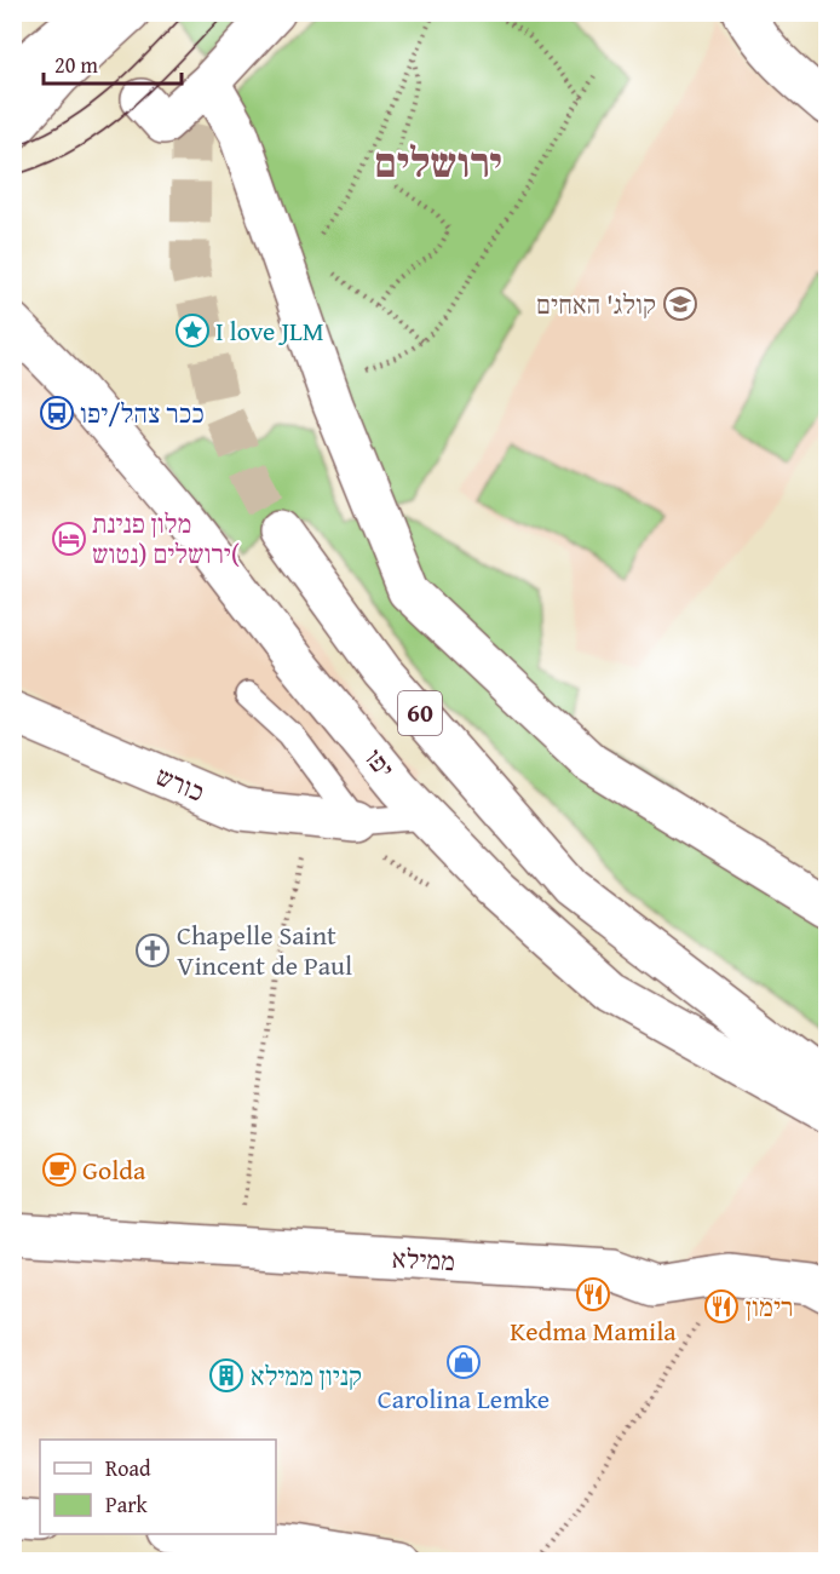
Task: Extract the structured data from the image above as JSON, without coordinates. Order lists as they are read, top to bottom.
{
  "streets": {
    "main road": [
      "60",
      "יפו",
      "כורש",
      "ממילא"
    ]
  },
  "districts": ["ירושלים"],
  "places": {
    "school or university": ["קולג' האחים"],
    "place": ["I love JLM"],
    "bus stop": ["ככר צהל/יפו"],
    "hotel": ["מלון פנינת ירושלים (נטוש("],
    "church": ["Chapelle Saint Vincent de Paul"],
    "cafe": ["Golda"],
    "restaurant": ["Kedma Mamila", "רימון"],
    "shop": ["Carolina Lemke"],
    "building": ["קניון ממילא"]
  },
  "legend": ["Road", "Park"],
  "scale_bar": "20 m"
}
